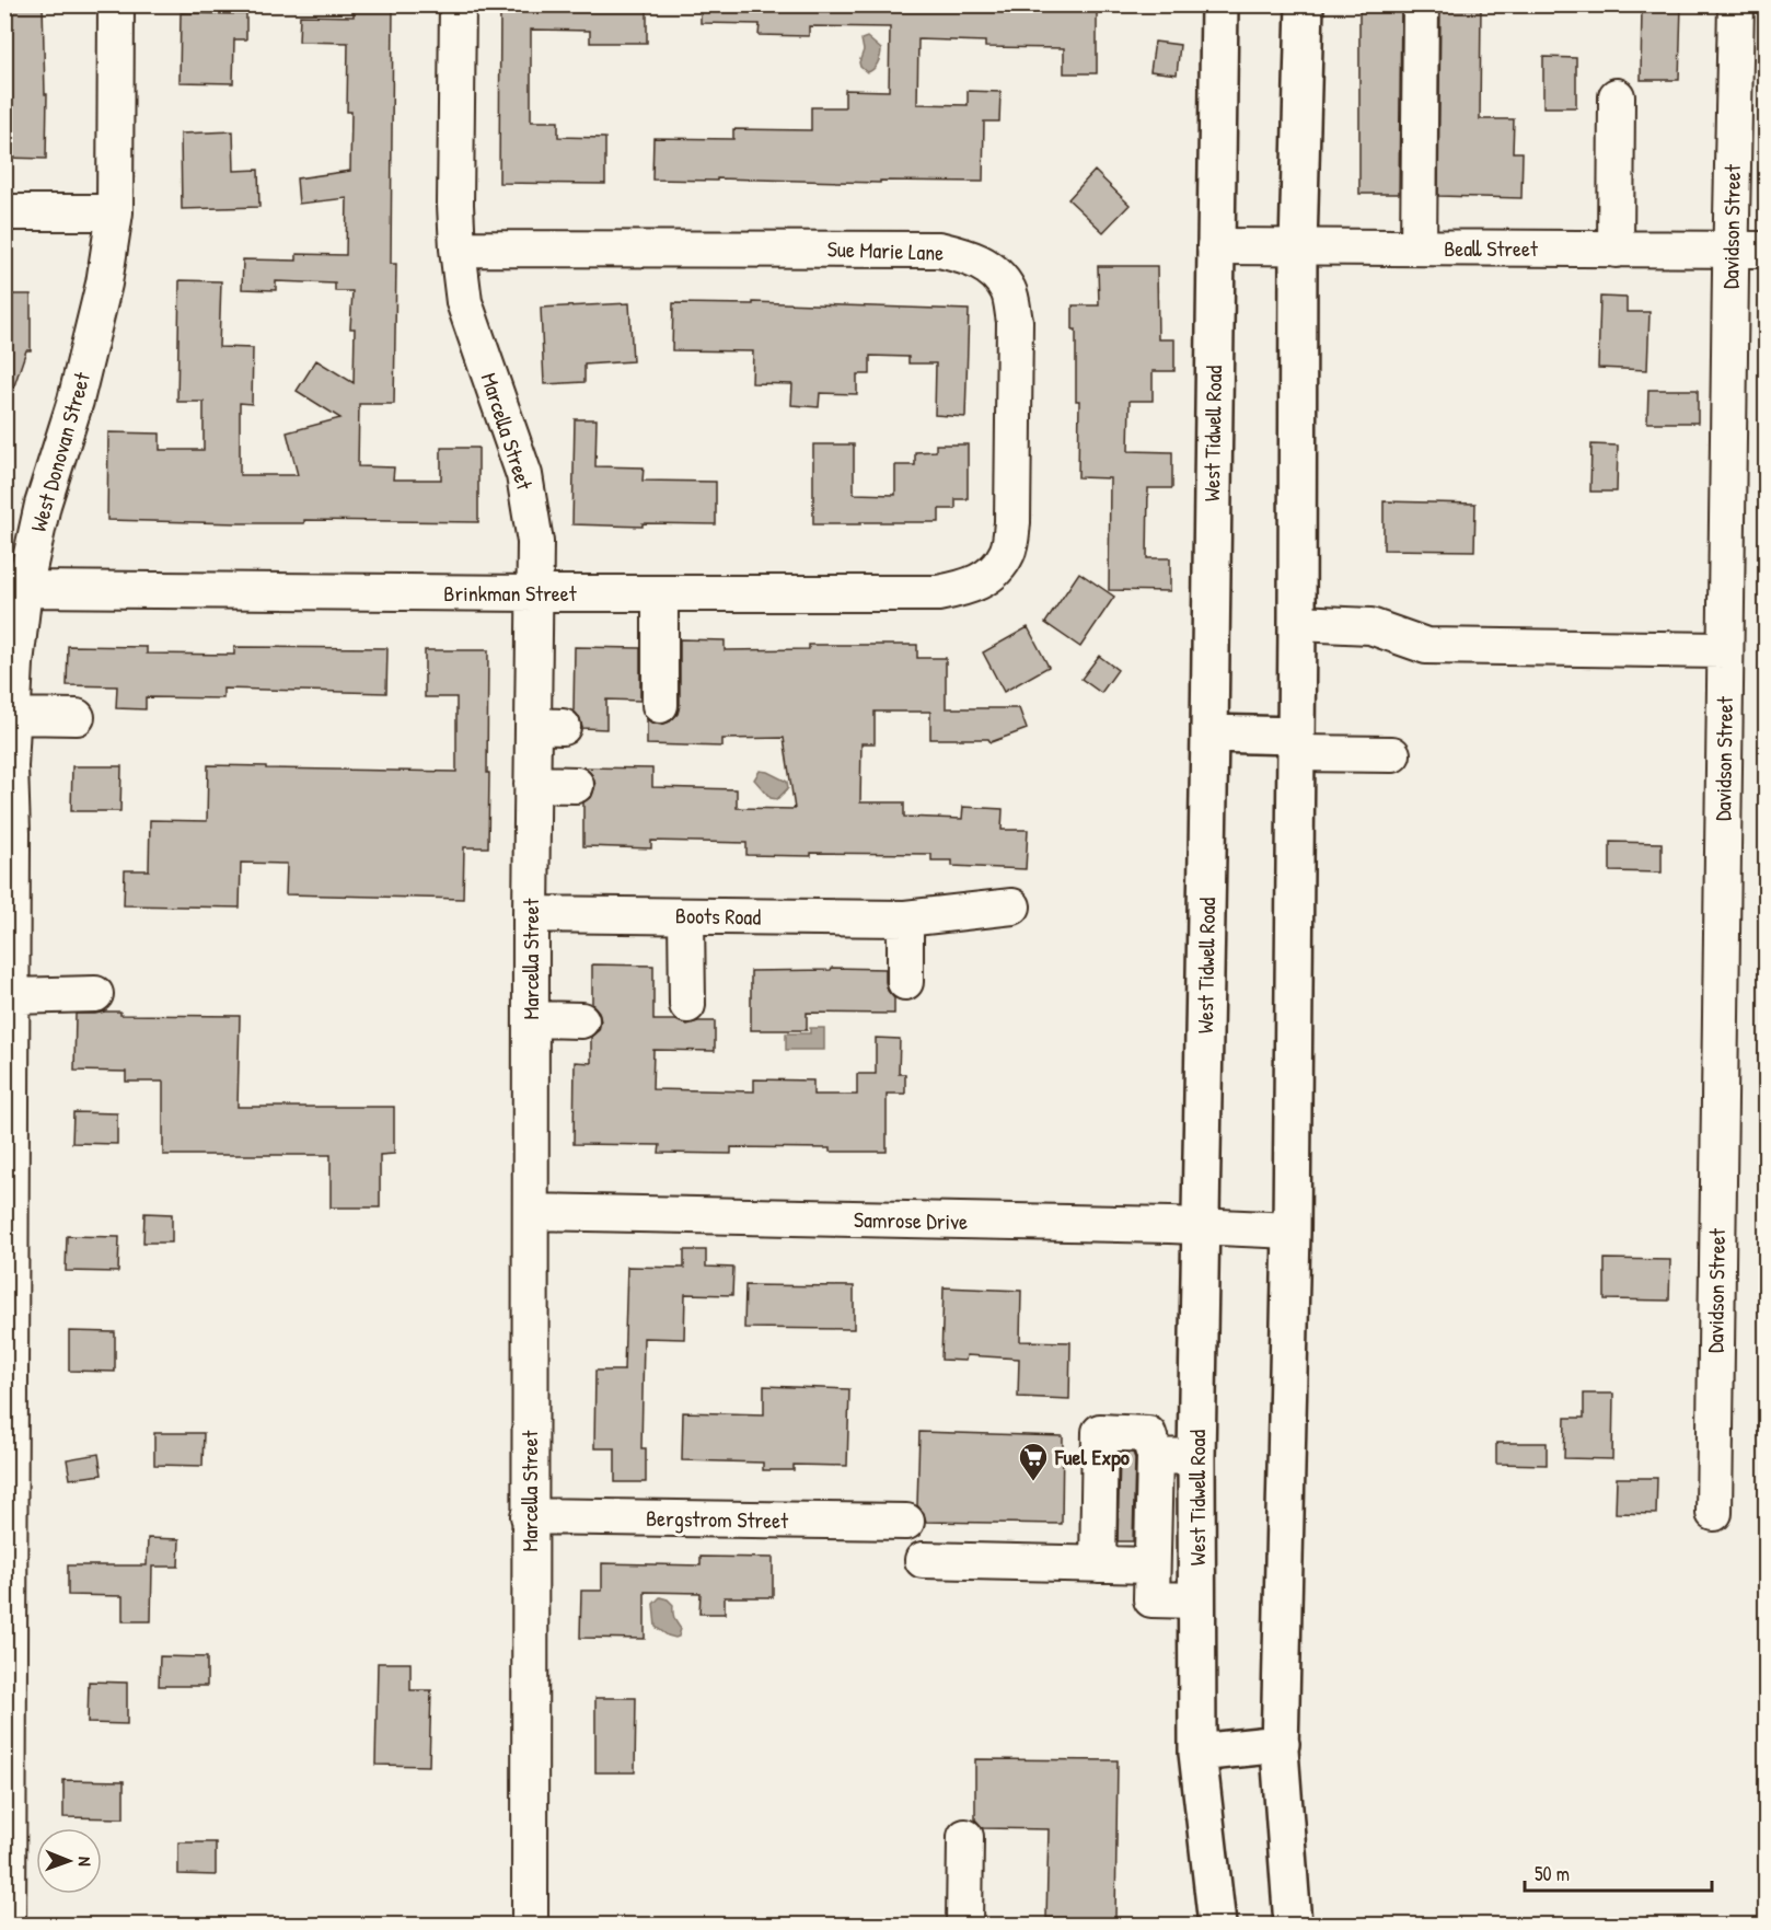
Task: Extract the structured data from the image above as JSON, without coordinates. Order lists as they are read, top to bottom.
{
  "streets": {
    "main road": ["West Tidwell Road"],
    "street": [
      "Davidson Street",
      "Beall Street",
      "Sue Marie Lane",
      "Marcella Street",
      "West Donovan Street",
      "Brinkman Street",
      "Boots Road",
      "Samrose Drive",
      "Bergstrom Street"
    ]
  },
  "crossings": [
    ["Davidson Street", "Beall Street"],
    ["Beall Street", "West Tidwell Road"],
    ["Sue Marie Lane", "Marcella Street"],
    ["Sue Marie Lane", "Brinkman Street"],
    ["Marcella Street", "Brinkman Street"],
    ["Marcella Street", "Boots Road"],
    ["Marcella Street", "Samrose Drive"],
    ["Marcella Street", "Bergstrom Street"],
    ["West Tidwell Road", "Samrose Drive"],
    ["West Donovan Street", "Brinkman Street"]
  ],
  "places": {
    "supermarket": ["Fuel Expo"]
  },
  "scale_bar": "50 m",
  "north": "right"
}
